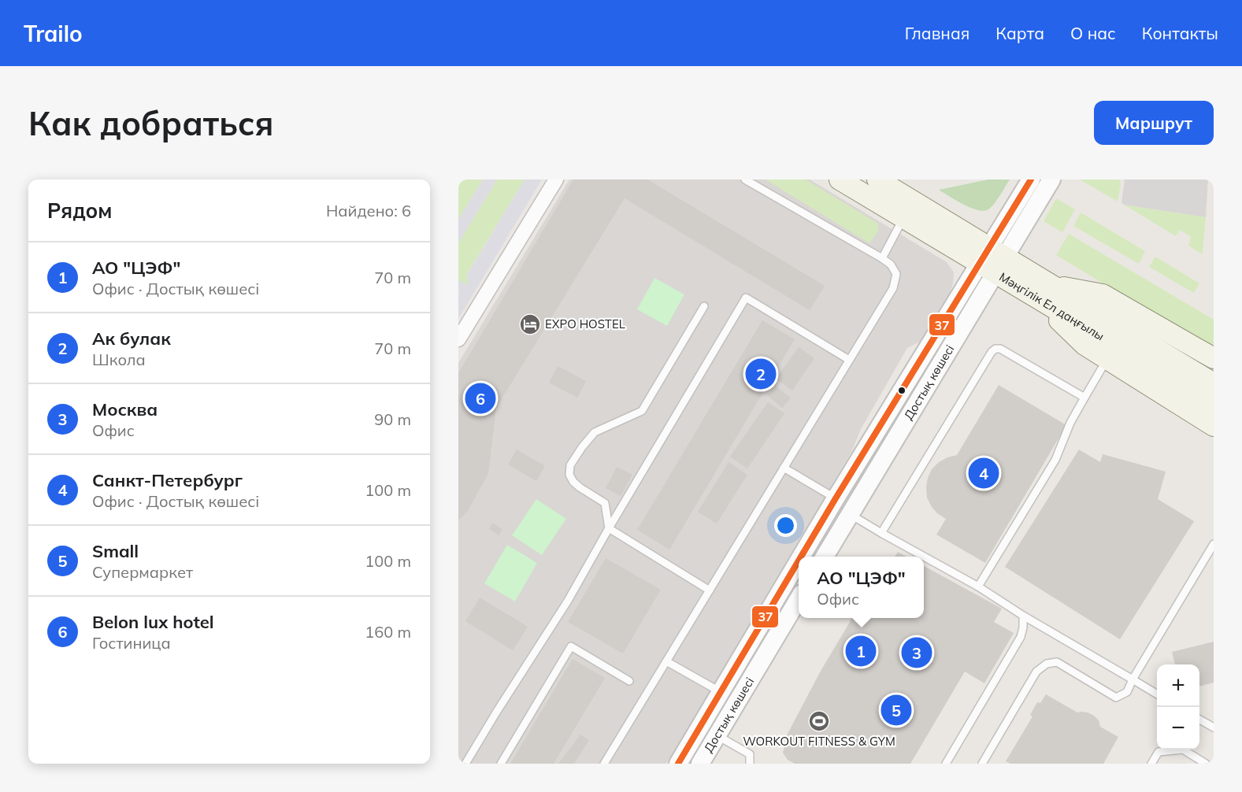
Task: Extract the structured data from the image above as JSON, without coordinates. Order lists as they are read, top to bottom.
{
  "streets": {
    "main road": ["Мәңгілік Ел даңғылы"],
    "street": ["Достық көшесі"]
  },
  "crossings": [
    ["Мәңгілік Ел даңғылы", "Достық көшесі"]
  ],
  "places": {
    "hotel": ["EXPO HOSTEL"],
    "sports": ["WORKOUT FITNESS & GYM"]
  },
  "lines": ["transit line 37"],
  "page": {
    "header": "Trailo",
    "nav": [
      "Главная",
      "Карта",
      "О нас",
      "Контакты"
    ],
    "buttons": "Маршрут",
    "title": "Как добраться",
    "heading": ["Рядом", "Найдено: 6"],
    "list": [
      {
        "mark": "1",
        "name": "АО \"ЦЭФ\"",
        "note": "Офис · Достық көшесі",
        "value": "70 m"
      },
      {
        "mark": "2",
        "name": "Ак булак",
        "note": "Школа",
        "value": "70 m"
      },
      {
        "mark": "3",
        "name": "Москва",
        "note": "Офис",
        "value": "90 m"
      },
      {
        "mark": "4",
        "name": "Санкт-Петербург",
        "note": "Офис · Достық көшесі",
        "value": "100 m"
      },
      {
        "mark": "5",
        "name": "Small",
        "note": "Супермаркет",
        "value": "100 m"
      },
      {
        "mark": "6",
        "name": "Belon lux hotel",
        "note": "Гостиница",
        "value": "160 m"
      }
    ],
    "pins": [
      "2",
      "6",
      "4",
      "1",
      "3",
      "5"
    ],
    "popup": ["АО \"ЦЭФ\"", "Офис"],
    "map_buttons": ["+", "−"]
  }
}
